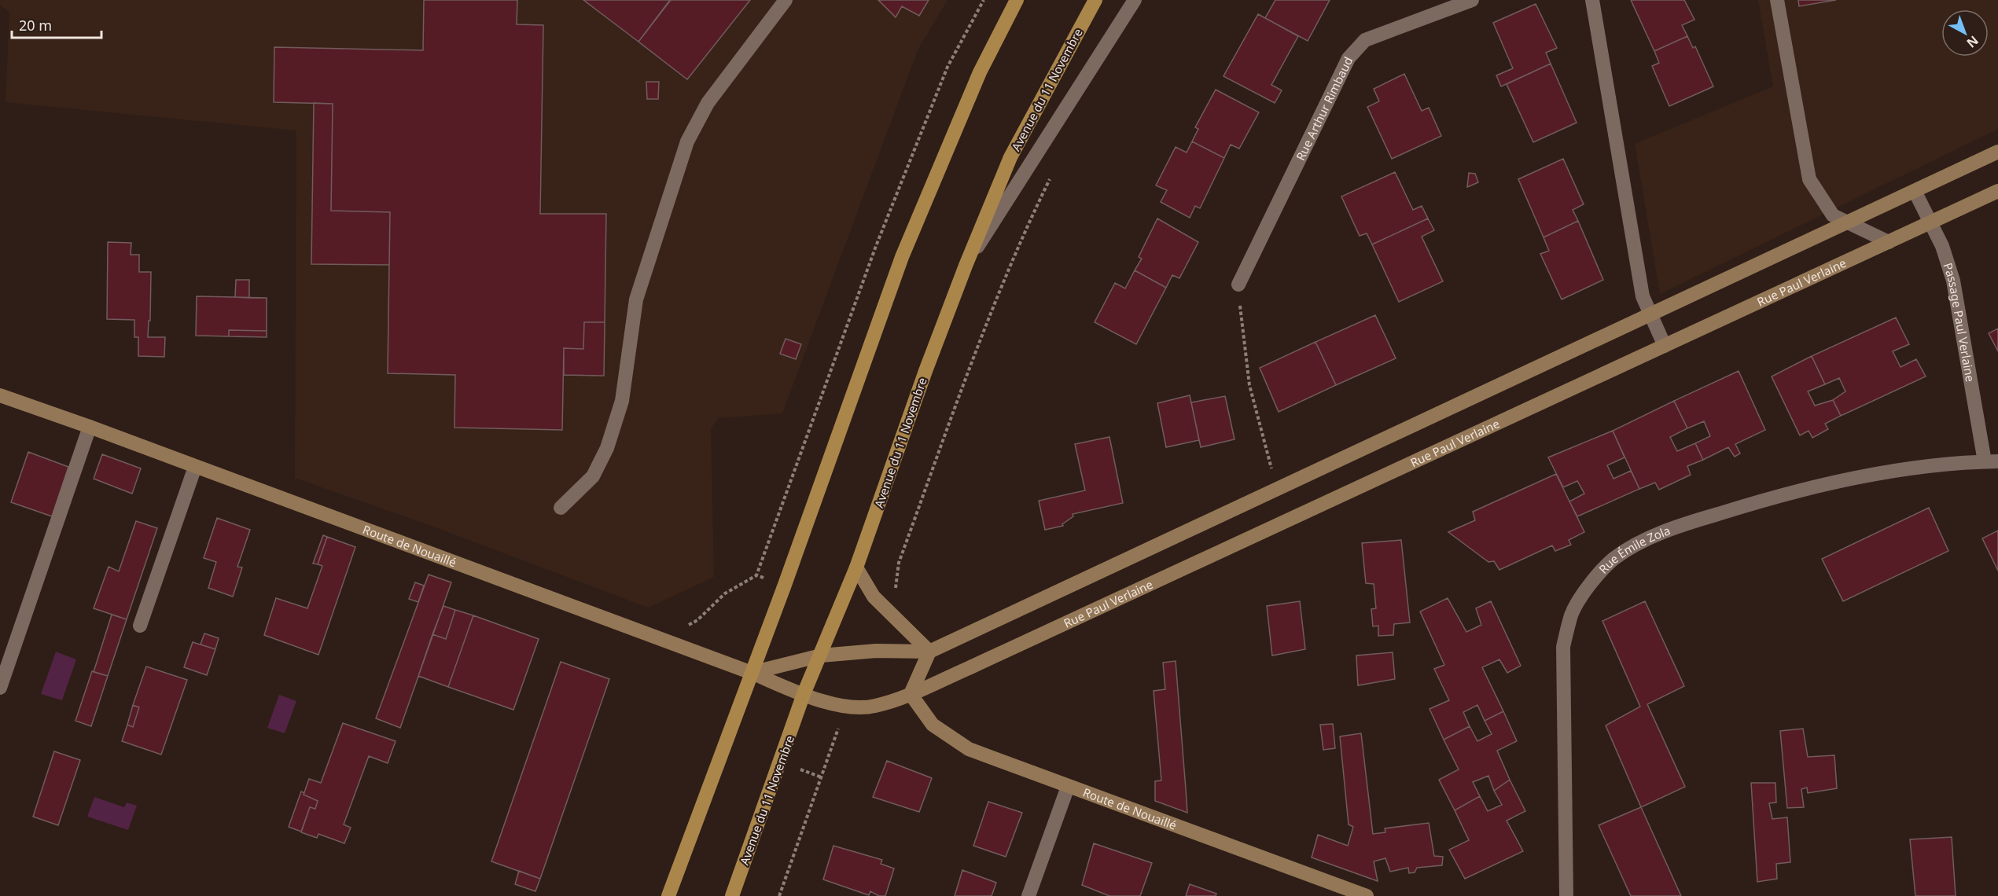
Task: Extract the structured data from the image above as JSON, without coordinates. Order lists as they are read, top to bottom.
{
  "streets": {
    "main road": ["Avenue du 11 Novembre"],
    "street": [
      "Rue Arthur Rimbaud",
      "Rue Paul Verlaine",
      "Passage Paul Verlaine",
      "Route de Nouaillé",
      "Rue Émile Zola"
    ]
  },
  "crossings": [
    ["Avenue du 11 Novembre", "Rue Paul Verlaine"],
    ["Rue Paul Verlaine", "Passage Paul Verlaine"],
    ["Rue Paul Verlaine", "Route de Nouaillé"],
    ["Passage Paul Verlaine", "Rue Émile Zola"]
  ],
  "scale_bar": "20 m",
  "north": "bottom right"
}
